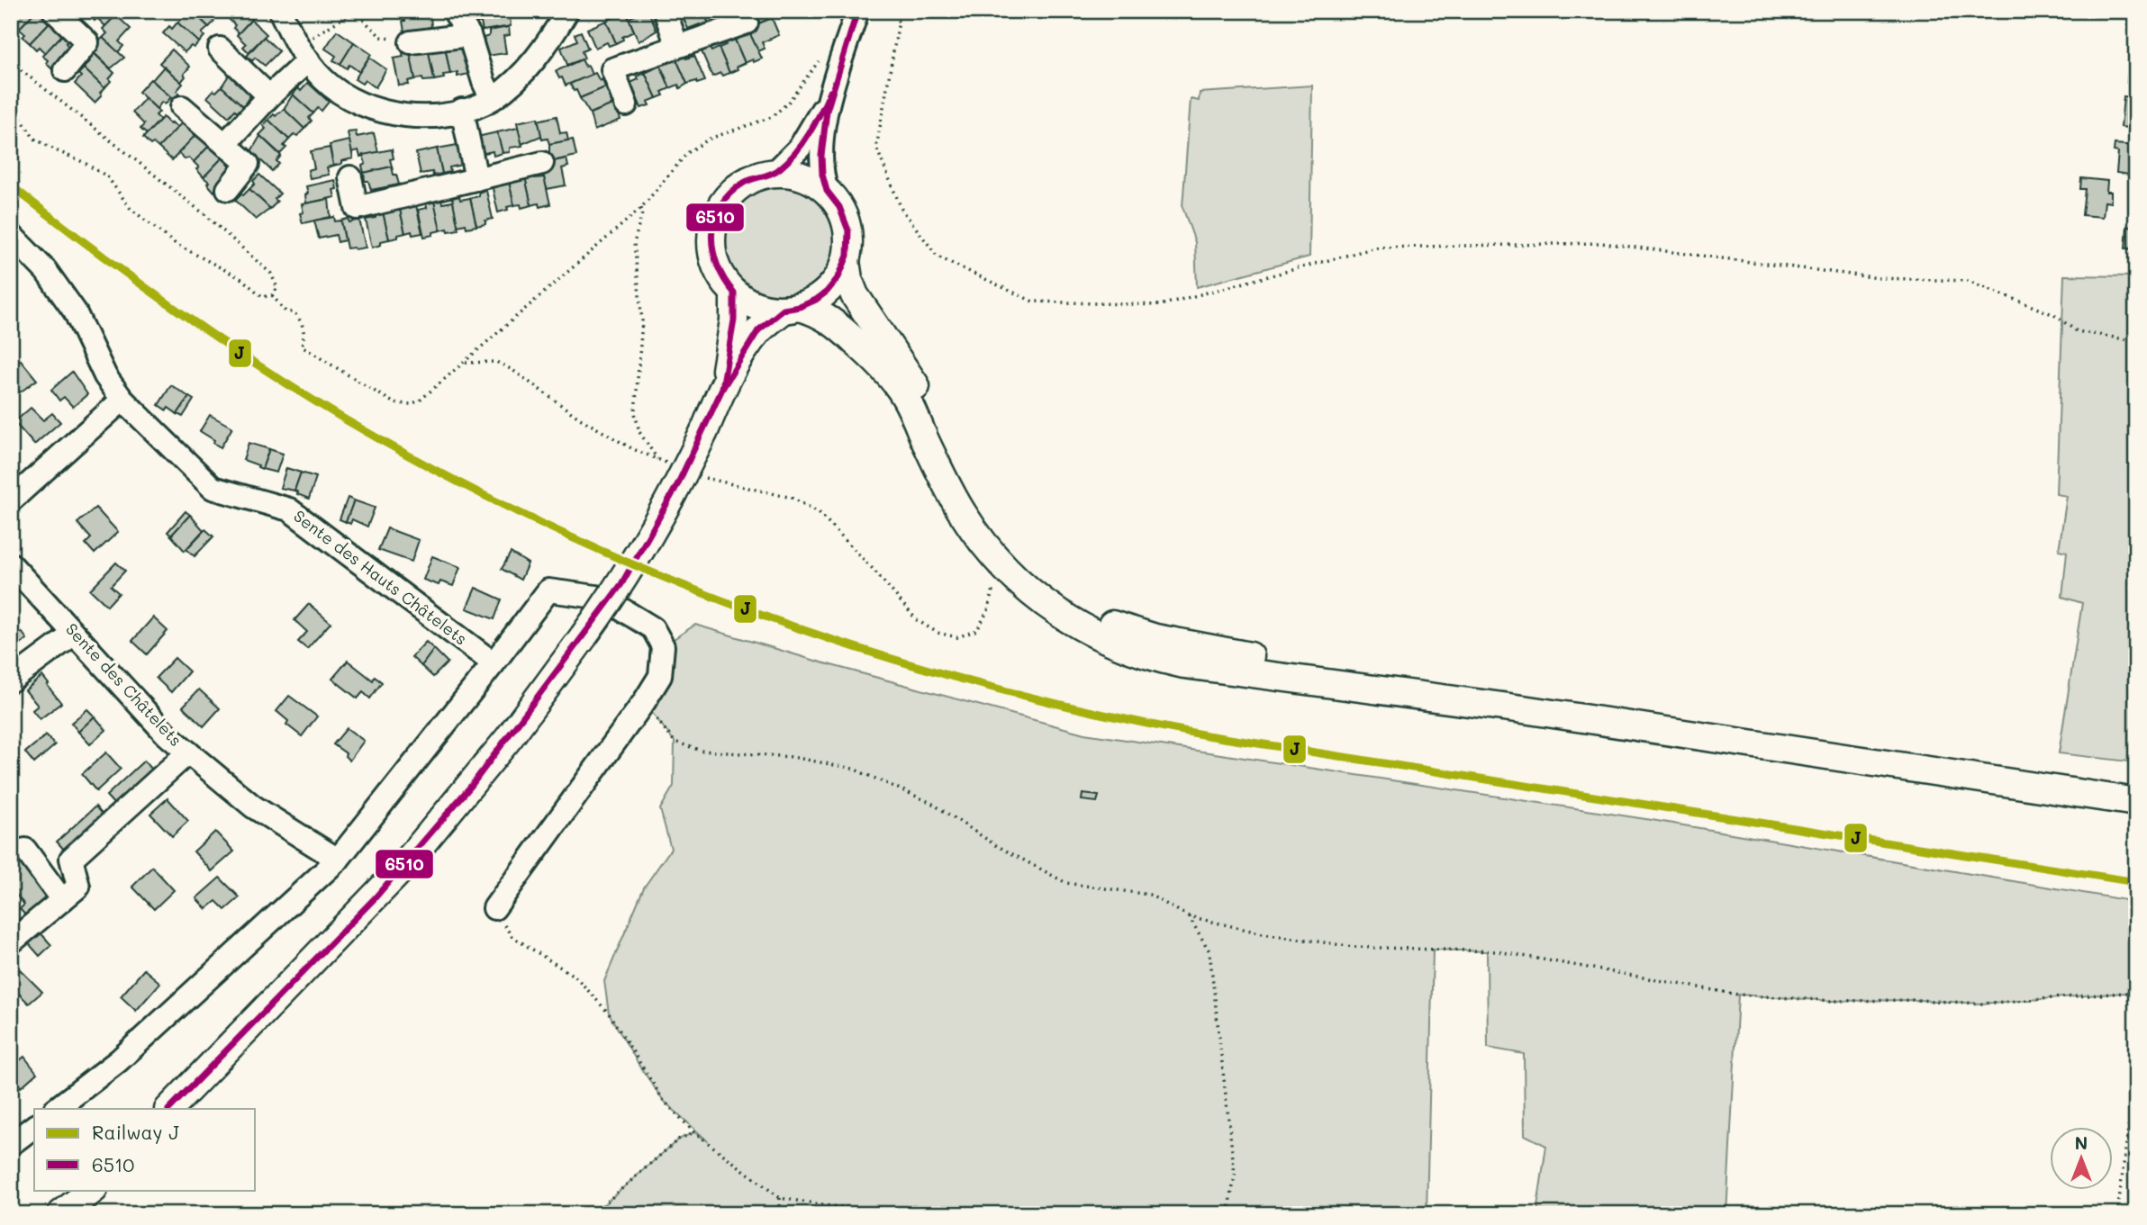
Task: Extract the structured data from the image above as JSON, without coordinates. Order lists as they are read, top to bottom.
{
  "streets": {
    "street": ["Sente des Hauts Châtelets", "Sente des Châtelets"]
  },
  "lines": ["transit line 6510", "rail line J"],
  "legend": ["Railway J", "6510"],
  "north": "top"
}
